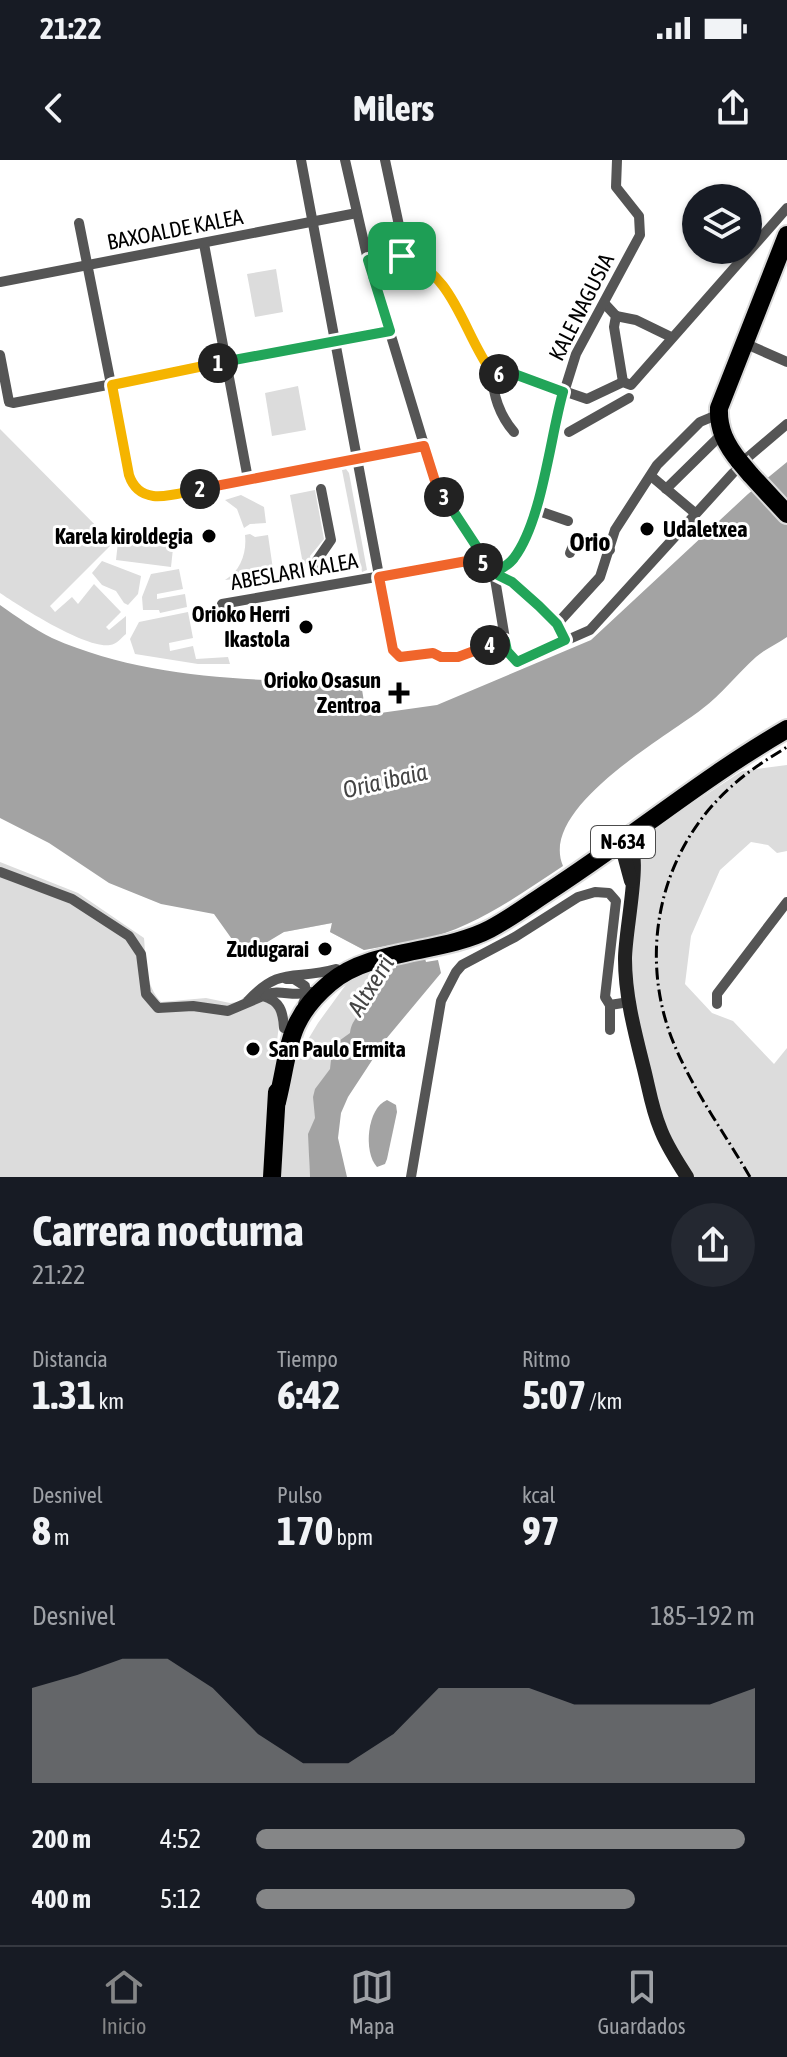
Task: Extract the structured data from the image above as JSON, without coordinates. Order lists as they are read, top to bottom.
{
  "streets": {
    "highway": ["N-634"],
    "street": ["BAXOALDE KALEA", "KALE NAGUSIA", "ABESLARI KALEA"]
  },
  "crossings": [
    ["KALE NAGUSIA", "ABESLARI KALEA"]
  ],
  "districts": ["Orio"],
  "water": ["Oria ibaia", "Altxerri"],
  "places": {
    "other": [
      "Udaletxea",
      "Karela kiroldegia",
      "Orioko Herri Ikastola",
      "Zudugarai",
      "San Paulo Ermita"
    ],
    "health": ["Orioko Osasun Zentroa"]
  },
  "page": {
    "status": "21:22",
    "header": "Milers",
    "pins": [
      "1",
      "6",
      "2",
      "3",
      "5",
      "4"
    ],
    "heading": ["Carrera nocturna", "21:22"],
    "stats": [
      ["Distancia", "1.31 km"],
      ["Tiempo", "6:42"],
      ["Ritmo", "5:07 /km"],
      ["Desnivel", "8 m"],
      ["Pulso", "170 bpm"],
      ["kcal", "97"]
    ],
    "chart": ["Desnivel", "185–192 m"],
    "list": [
      {
        "name": "200 m",
        "note": "4:52"
      },
      {
        "name": "400 m",
        "note": "5:12"
      }
    ],
    "tabs": ["Inicio", "Mapa", "Guardados"]
  }
}
